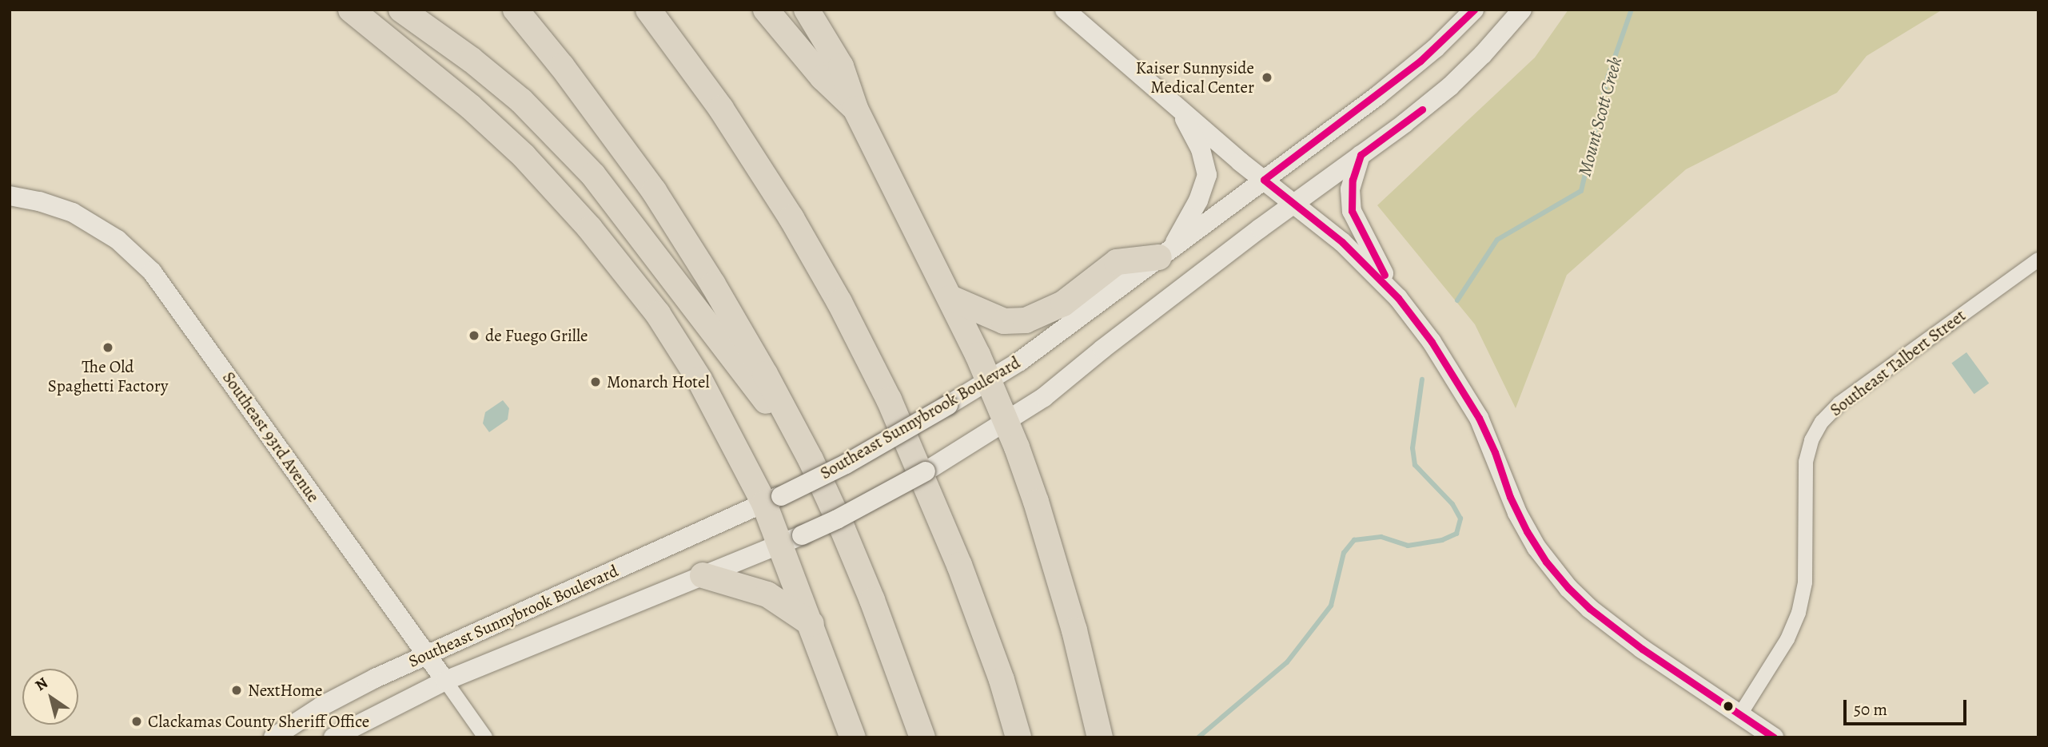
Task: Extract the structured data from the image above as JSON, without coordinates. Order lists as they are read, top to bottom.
{
  "streets": {
    "main road": ["Southeast Sunnybrook Boulevard", "Southeast 93rd Avenue"],
    "street": ["Southeast Talbert Street"]
  },
  "crossings": [
    ["Southeast Sunnybrook Boulevard", "Southeast 93rd Avenue"]
  ],
  "water": ["Mount Scott Creek"],
  "places": [
    "Kaiser Sunnyside Medical Center",
    "de Fuego Grille",
    "The Old Spaghetti Factory",
    "Monarch Hotel",
    "NextHome",
    "Clackamas County Sheriff Office"
  ],
  "scale_bar": "50 m",
  "north": "top left"
}
